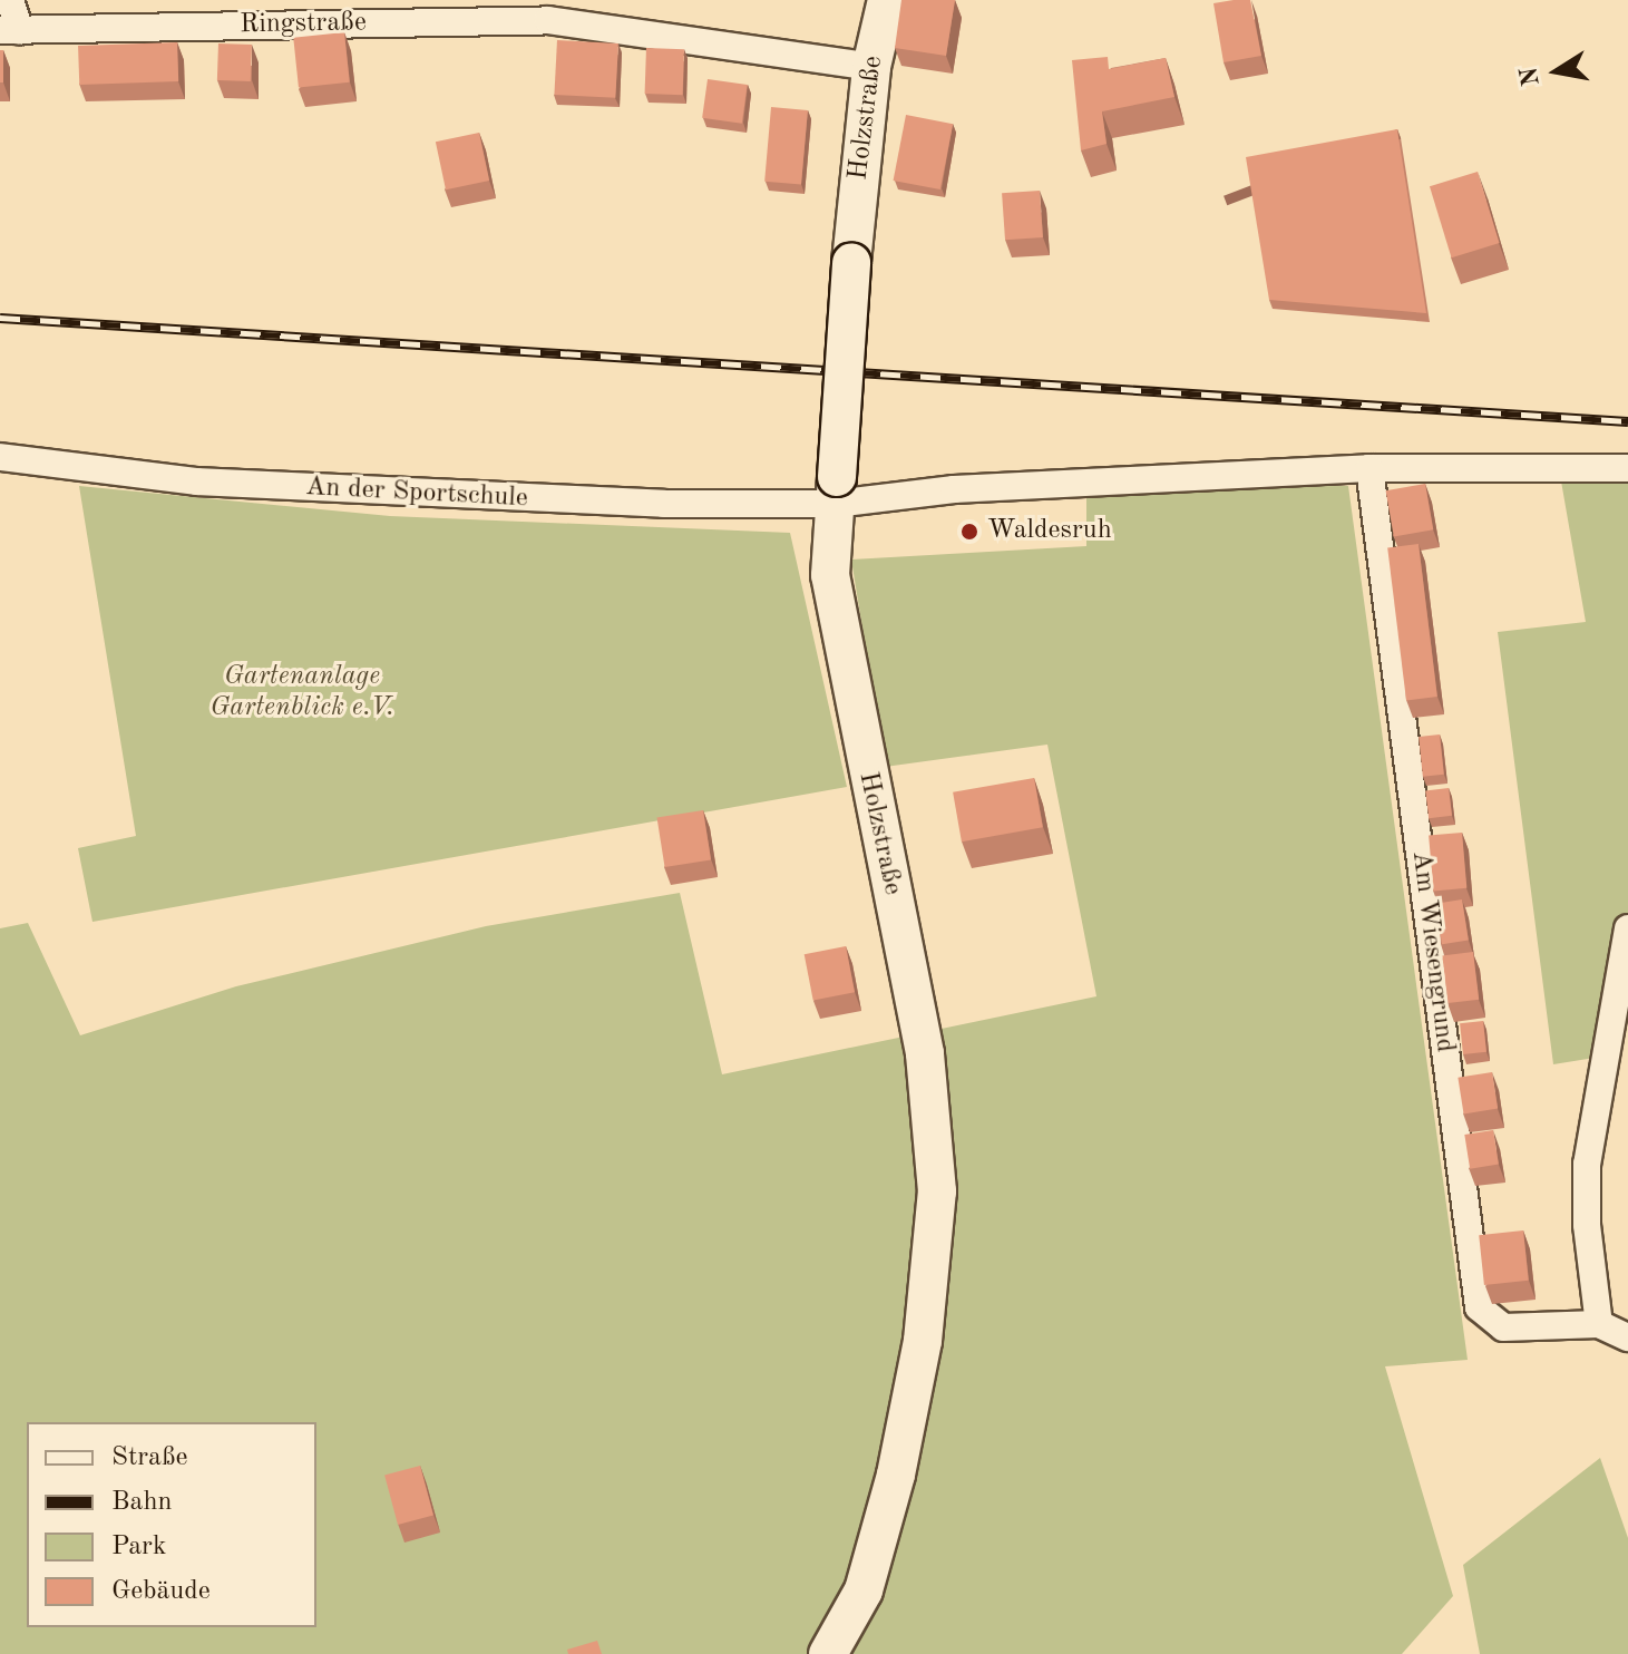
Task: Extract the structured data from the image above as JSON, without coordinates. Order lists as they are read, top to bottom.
{
  "streets": {
    "street": [
      "Ringstraße",
      "Holzstraße",
      "An der Sportschule",
      "Am Wiesengrund"
    ]
  },
  "crossings": [
    ["Ringstraße", "Holzstraße"],
    ["Holzstraße", "An der Sportschule"]
  ],
  "parks": ["Gartenanlage Gartenblick e.V."],
  "places": ["Waldesruh"],
  "legend": [
    "Straße",
    "Bahn",
    "Park",
    "Gebäude"
  ],
  "north": "left"
}
